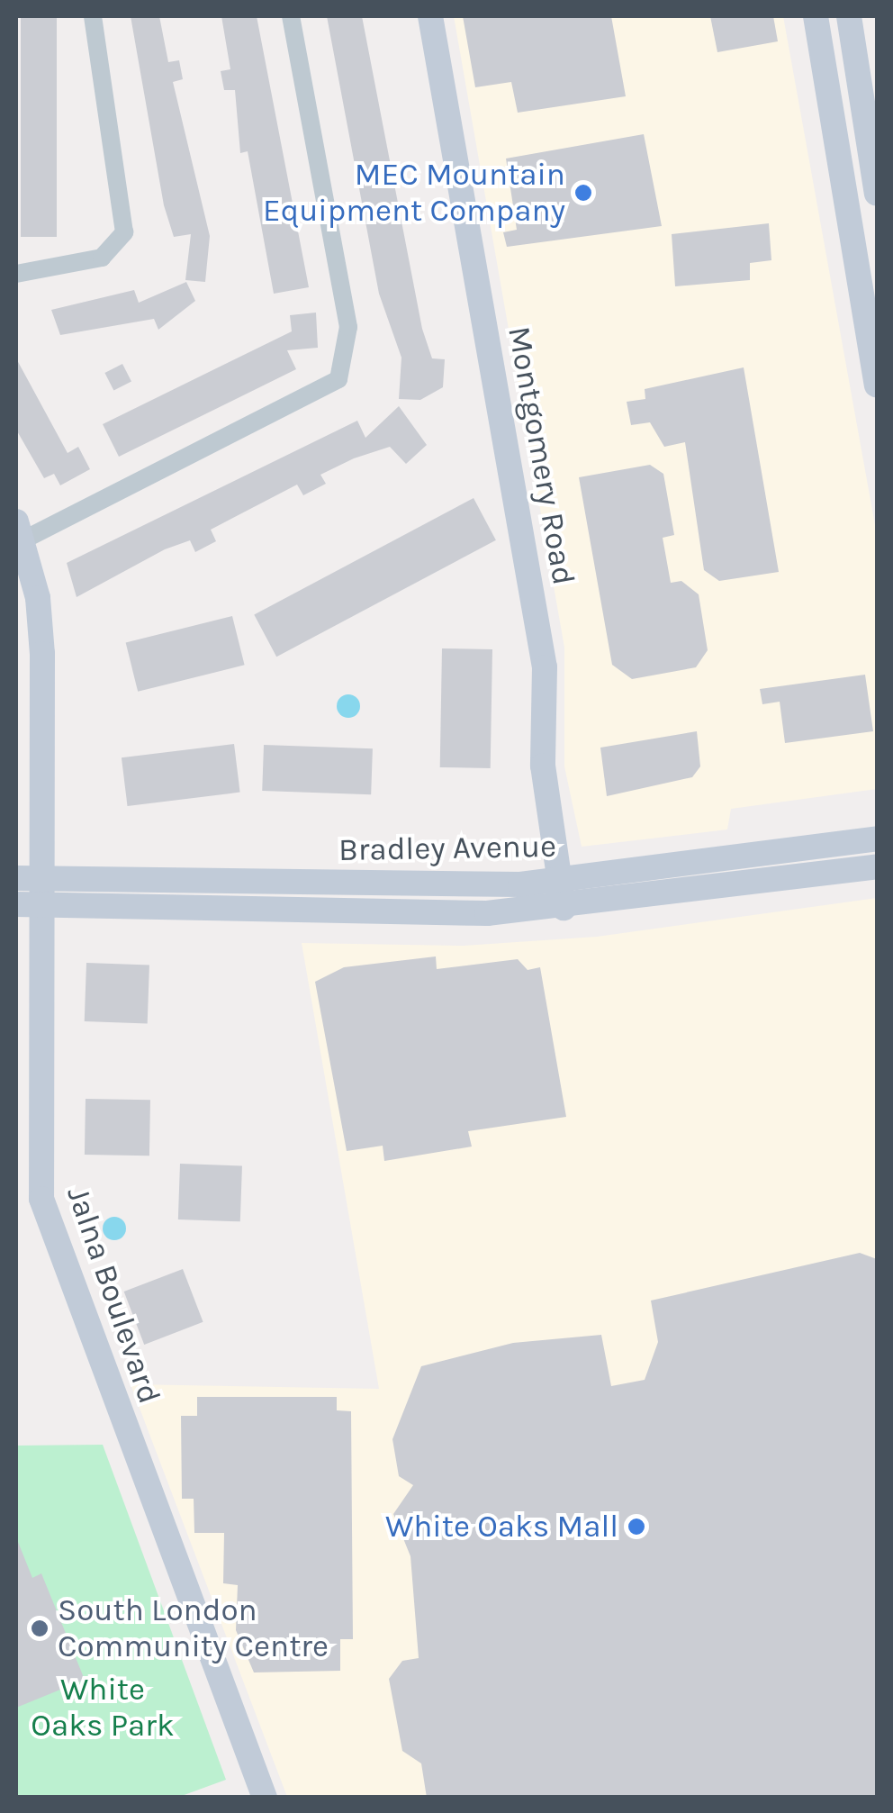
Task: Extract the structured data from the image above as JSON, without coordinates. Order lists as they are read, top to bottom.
{
  "streets": {
    "main road": ["Montgomery Road", "Bradley Avenue", "Jalna Boulevard"]
  },
  "crossings": [
    ["Montgomery Road", "Bradley Avenue"],
    ["Bradley Avenue", "Jalna Boulevard"]
  ],
  "parks": ["White Oaks Park"],
  "places": ["MEC Mountain Equipment Company", "White Oaks Mall", "South London Community Centre"]
}
